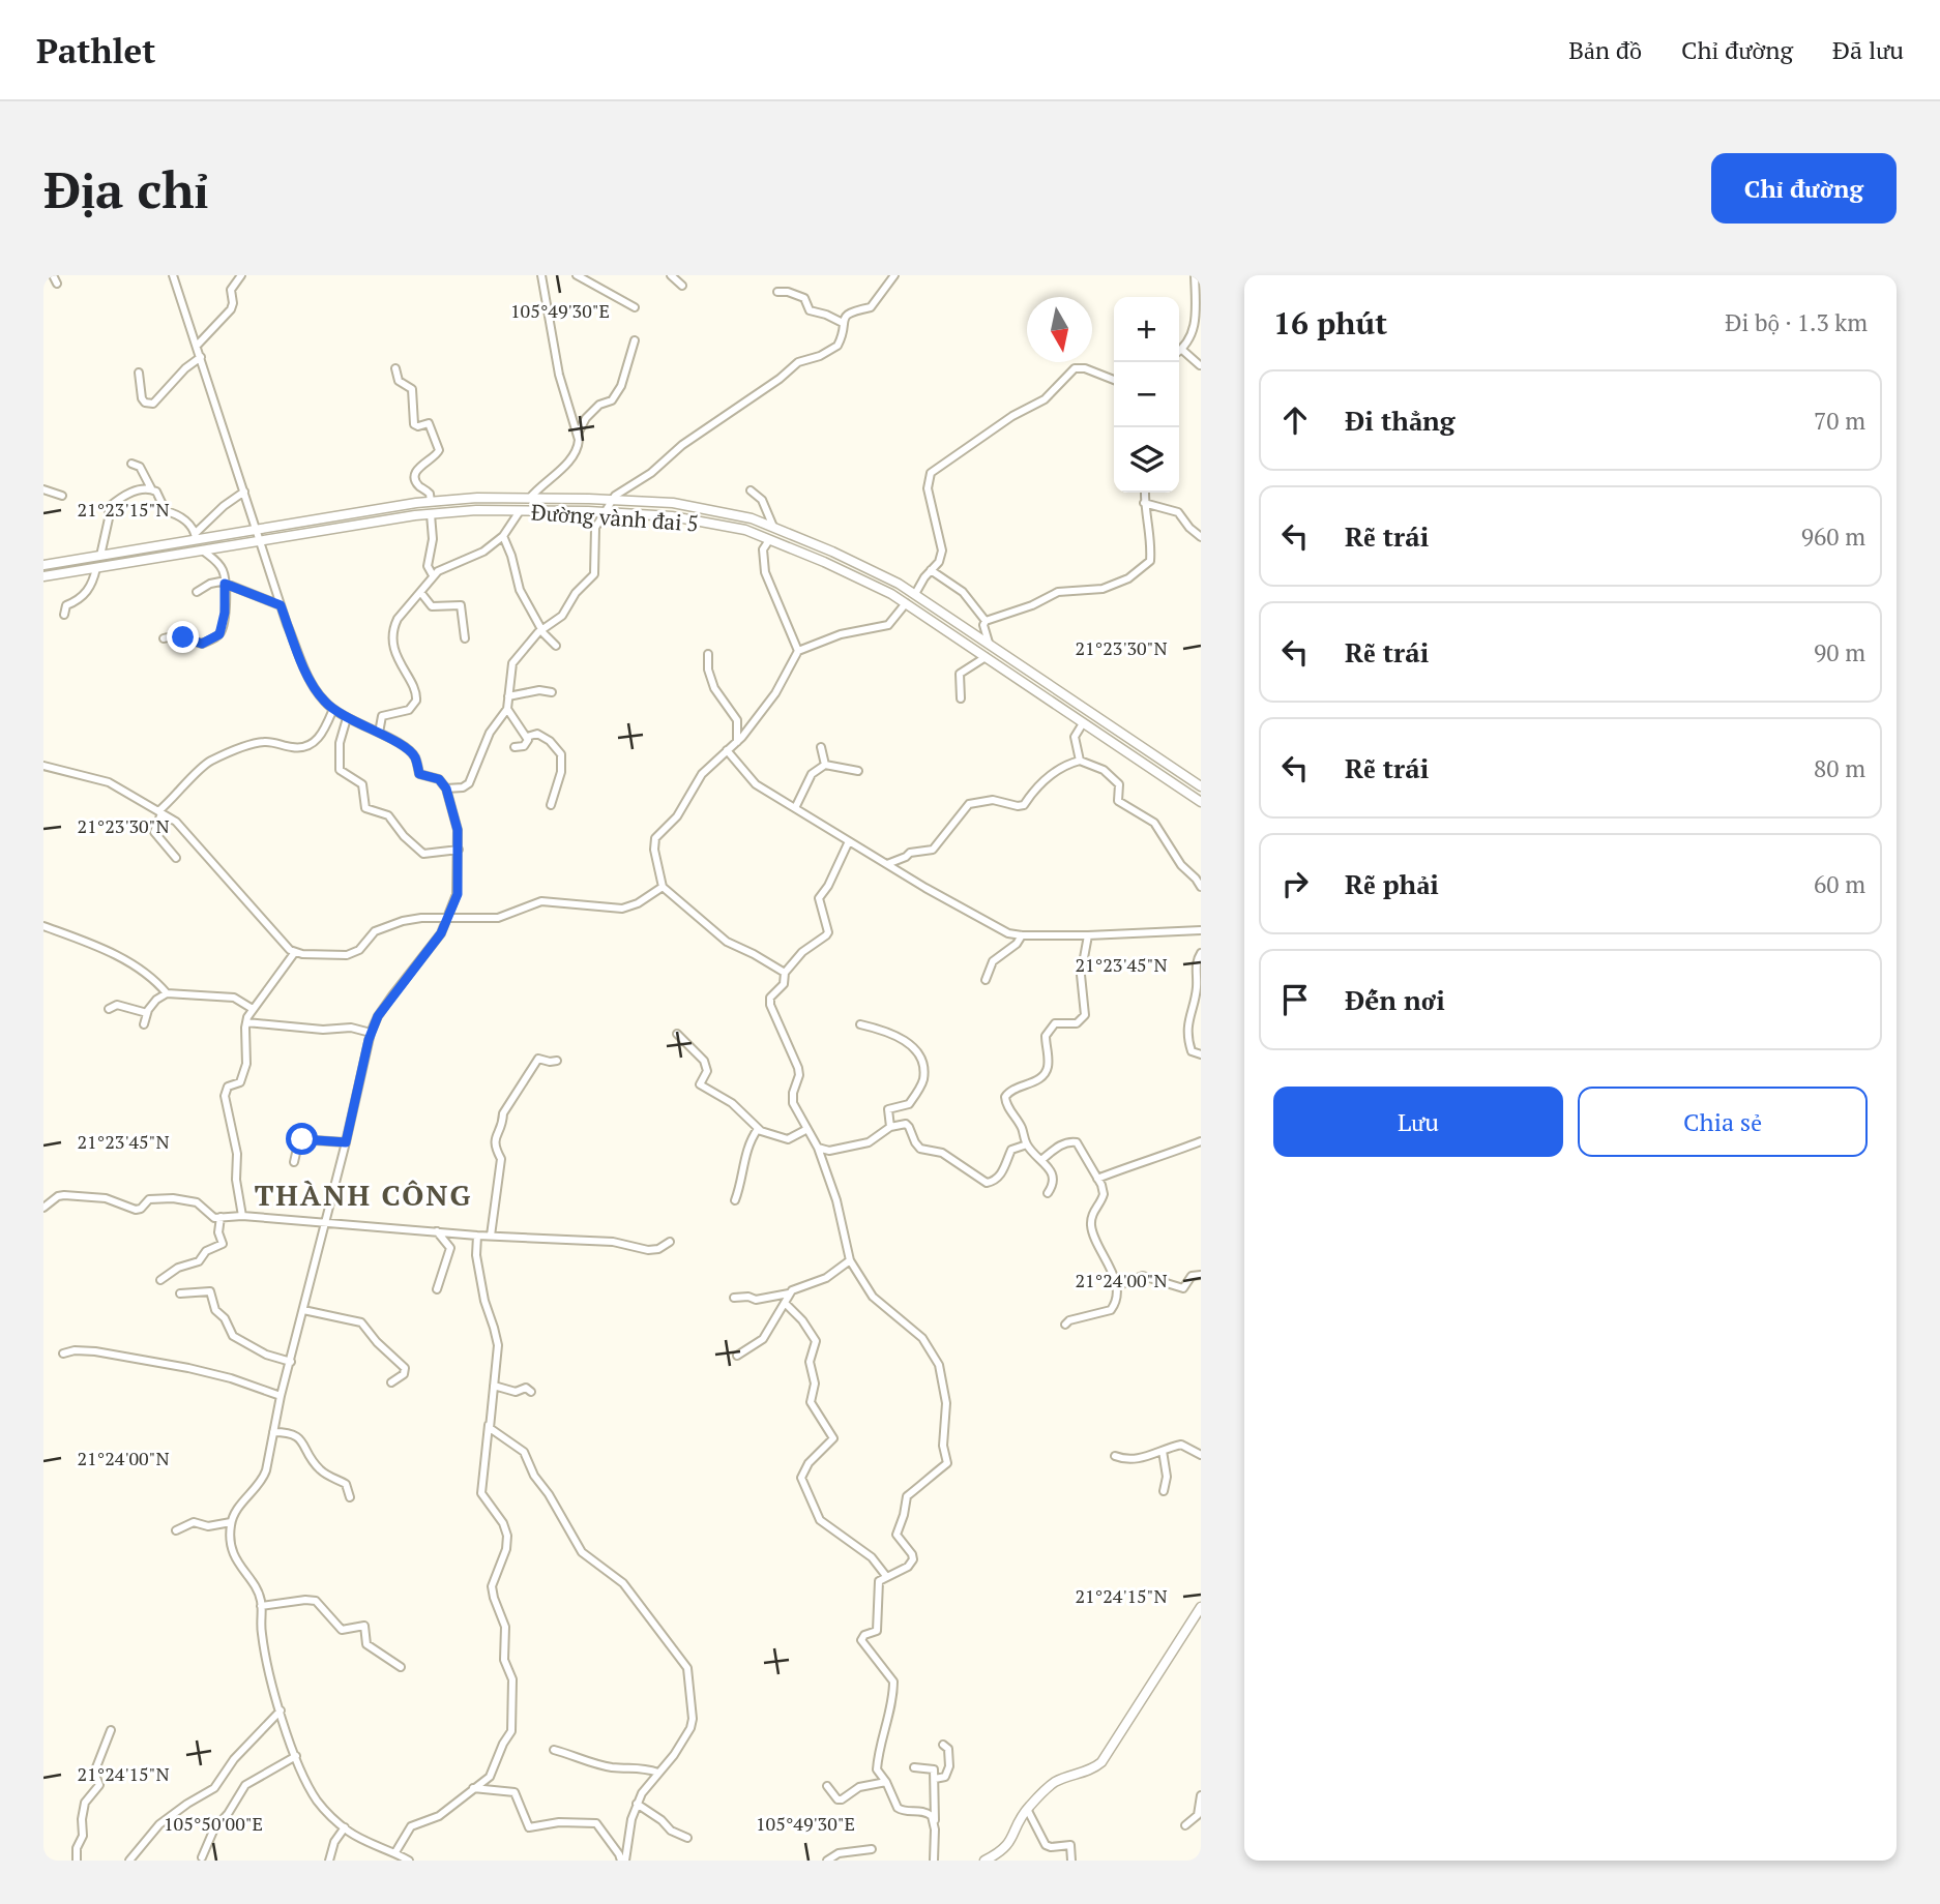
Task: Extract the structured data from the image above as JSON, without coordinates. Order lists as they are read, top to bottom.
{
  "streets": {
    "main road": ["Đường vành đai 5"]
  },
  "districts": ["THÀNH CÔNG"],
  "north": "bottom",
  "page": {
    "header": "Pathlet",
    "nav": ["Bản đồ", "Chỉ đường", "Đã lưu"],
    "buttons": [
      "Chỉ đường",
      ["Lưu", "Chia sẻ"]
    ],
    "title": "Địa chỉ",
    "heading": ["16 phút", "Đi bộ · 1.3 km"],
    "map_buttons": ["+", "−"],
    "list": [
      ["Đi thẳng", "70 m"],
      ["Rẽ trái", "960 m"],
      ["Rẽ trái", "90 m"],
      ["Rẽ trái", "80 m"],
      ["Rẽ phải", "60 m"],
      "Đến nơi"
    ]
  },
  "coordinates": [
    "105°49'30\"E",
    "21°23'15\"N",
    "21°23'30\"N",
    "21°23'45\"N",
    "21°24'00\"N",
    "21°24'15\"N",
    "105°50'00\"E"
  ]
}
